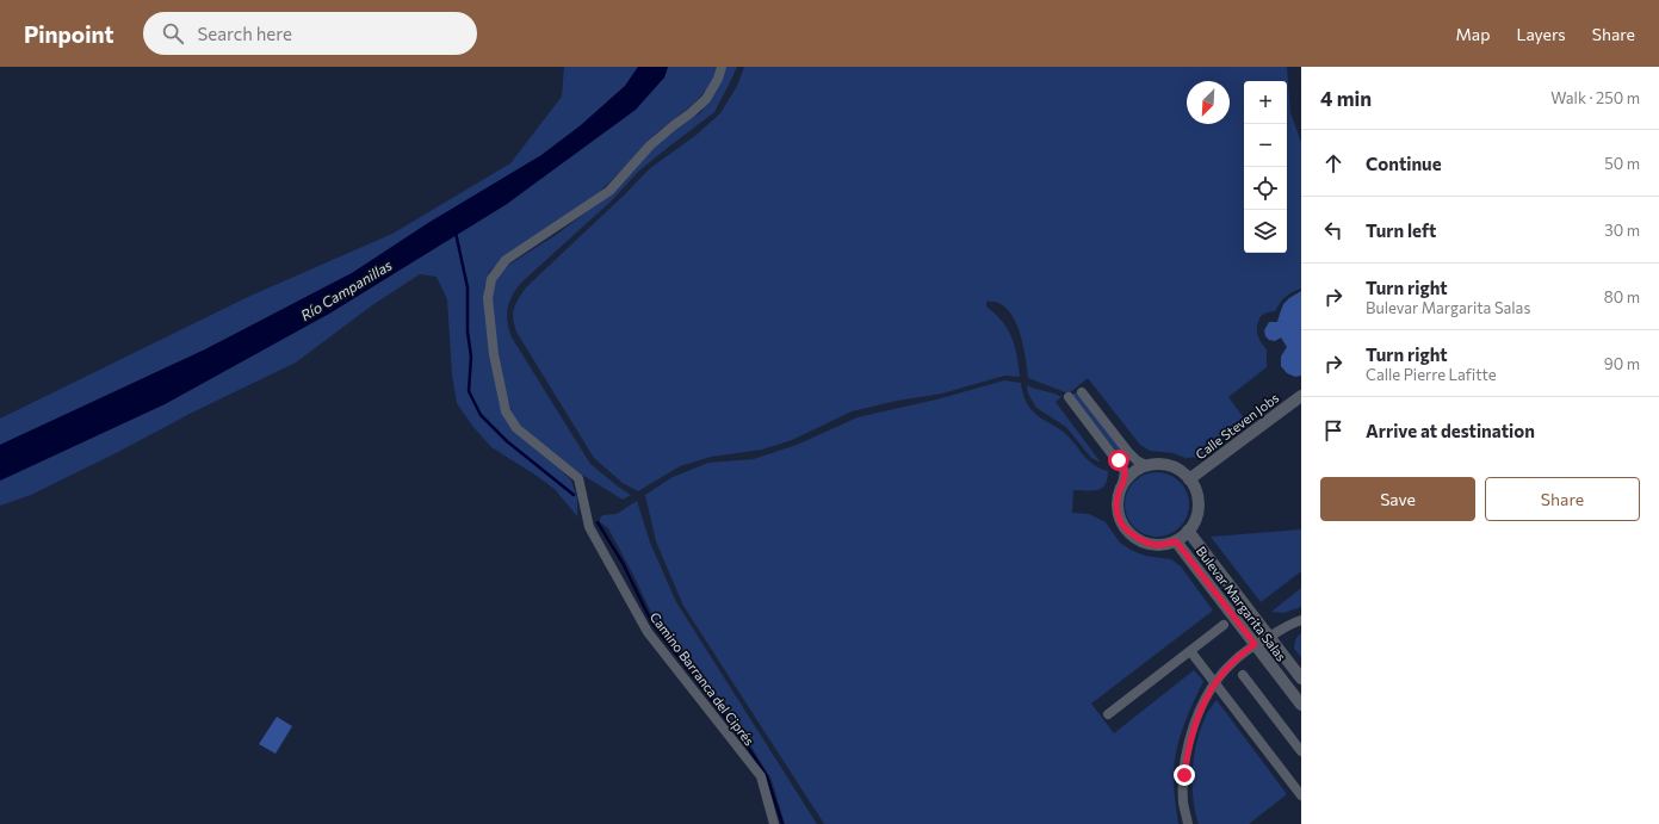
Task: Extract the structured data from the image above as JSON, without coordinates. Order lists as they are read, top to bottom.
{
  "streets": {
    "street": ["Calle Steven Jobs", "Bulevar Margarita Salas", "Camino Barranca del Ciprés"]
  },
  "crossings": [
    ["Calle Steven Jobs", "Bulevar Margarita Salas"]
  ],
  "water": ["Río Campanillas"],
  "north": "bottom left",
  "page": {
    "header": "Pinpoint",
    "search": "Search here",
    "nav": ["Map", "Layers", "Share"],
    "heading": ["4 min", "Walk · 250 m"],
    "map_buttons": ["+", "−"],
    "list": [
      ["Continue", "50 m"],
      ["Turn left", "30 m"],
      ["Turn right", "Bulevar Margarita Salas", "80 m"],
      ["Turn right", "Calle Pierre Lafitte", "90 m"],
      "Arrive at destination"
    ],
    "buttons": ["Save", "Share"]
  }
}
